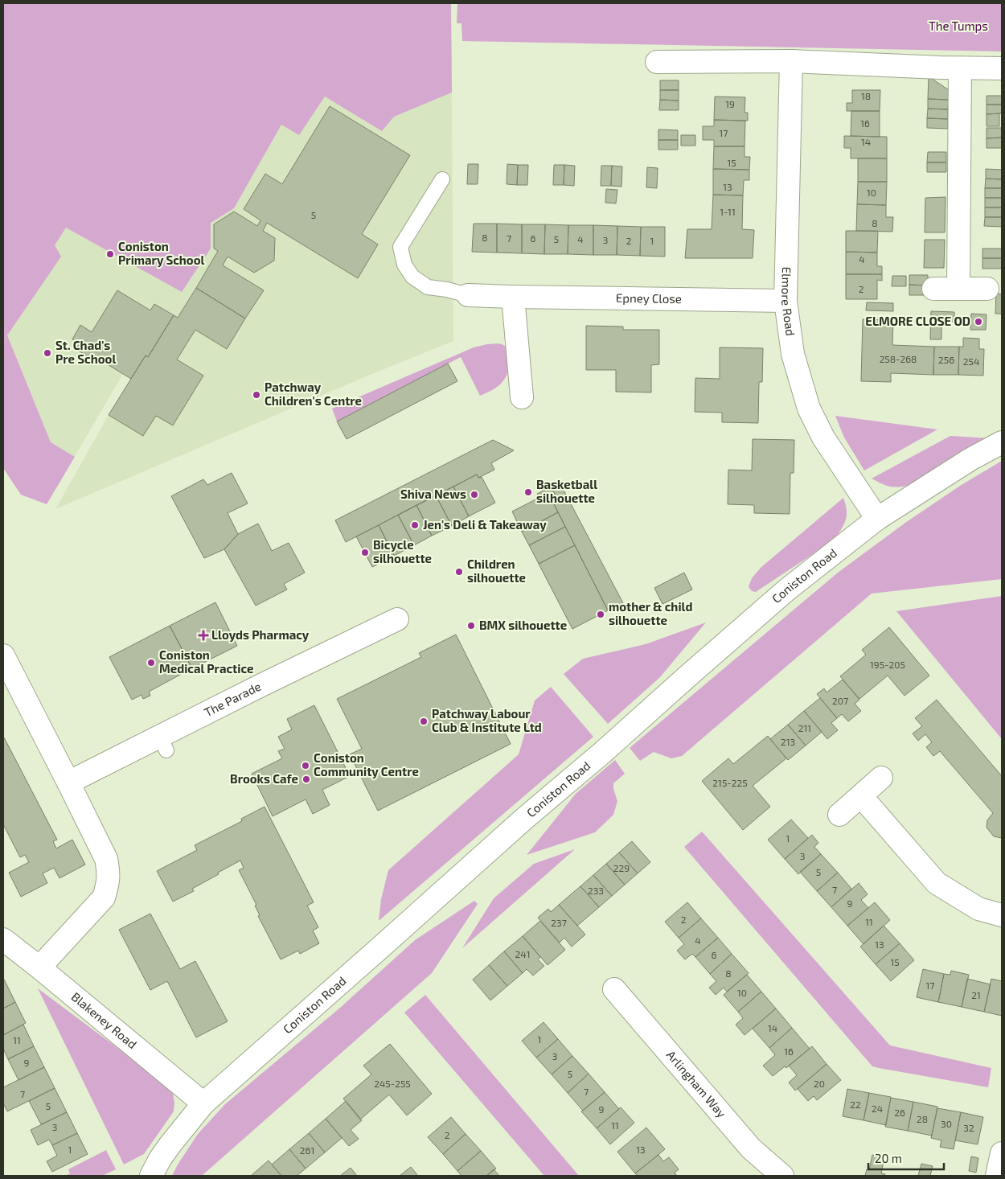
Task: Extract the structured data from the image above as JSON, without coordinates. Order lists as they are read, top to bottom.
{
  "streets": {
    "street": [
      "Epney Close",
      "Elmore Road",
      "Coniston Road",
      "The Parade",
      "Blakeney Road",
      "Arlingham Way"
    ]
  },
  "crossings": [
    ["Epney Close", "Elmore Road"],
    ["Elmore Road", "Coniston Road"],
    ["Coniston Road", "Blakeney Road"]
  ],
  "parks": ["The Tumps"],
  "places": {
    "other": [
      "Coniston Primary School",
      "ELMORE CLOSE OD",
      "St. Chad's Pre School",
      "Patchway Children's Centre",
      "Basketball silhouette",
      "Shiva News",
      "Jen's Deli & Takeaway",
      "Bicycle silhouette",
      "Children silhouette",
      "mother & child silhouette",
      "BMX silhouette",
      "Coniston Medical Practice",
      "Patchway Labour Club & Institute Ltd",
      "Coniston Community Centre",
      "Brooks Cafe"
    ],
    "health": ["Lloyds Pharmacy"]
  },
  "house_numbers": [
    "18",
    "19",
    "16",
    "17",
    "14",
    "15",
    "13",
    "10",
    "1-11",
    "5",
    "8",
    "8",
    "7",
    "6",
    "5",
    "4",
    "3",
    "2",
    "1",
    "4",
    "2",
    "258-268",
    "256",
    "254",
    "195-205",
    "207",
    "211",
    "213",
    "215-225",
    "1",
    "3",
    "229",
    "5",
    "7",
    "233",
    "9",
    "2",
    "11",
    "237",
    "4",
    "13",
    "241",
    "6",
    "15",
    "8",
    "17",
    "10",
    "21",
    "14",
    "1",
    "11",
    "16",
    "3",
    "9",
    "5",
    "245-255",
    "20",
    "7",
    "7",
    "22",
    "5",
    "24",
    "9",
    "26",
    "28",
    "30",
    "11",
    "3",
    "32",
    "2",
    "1",
    "13",
    "261"
  ],
  "scale_bar": "20 m"
}
